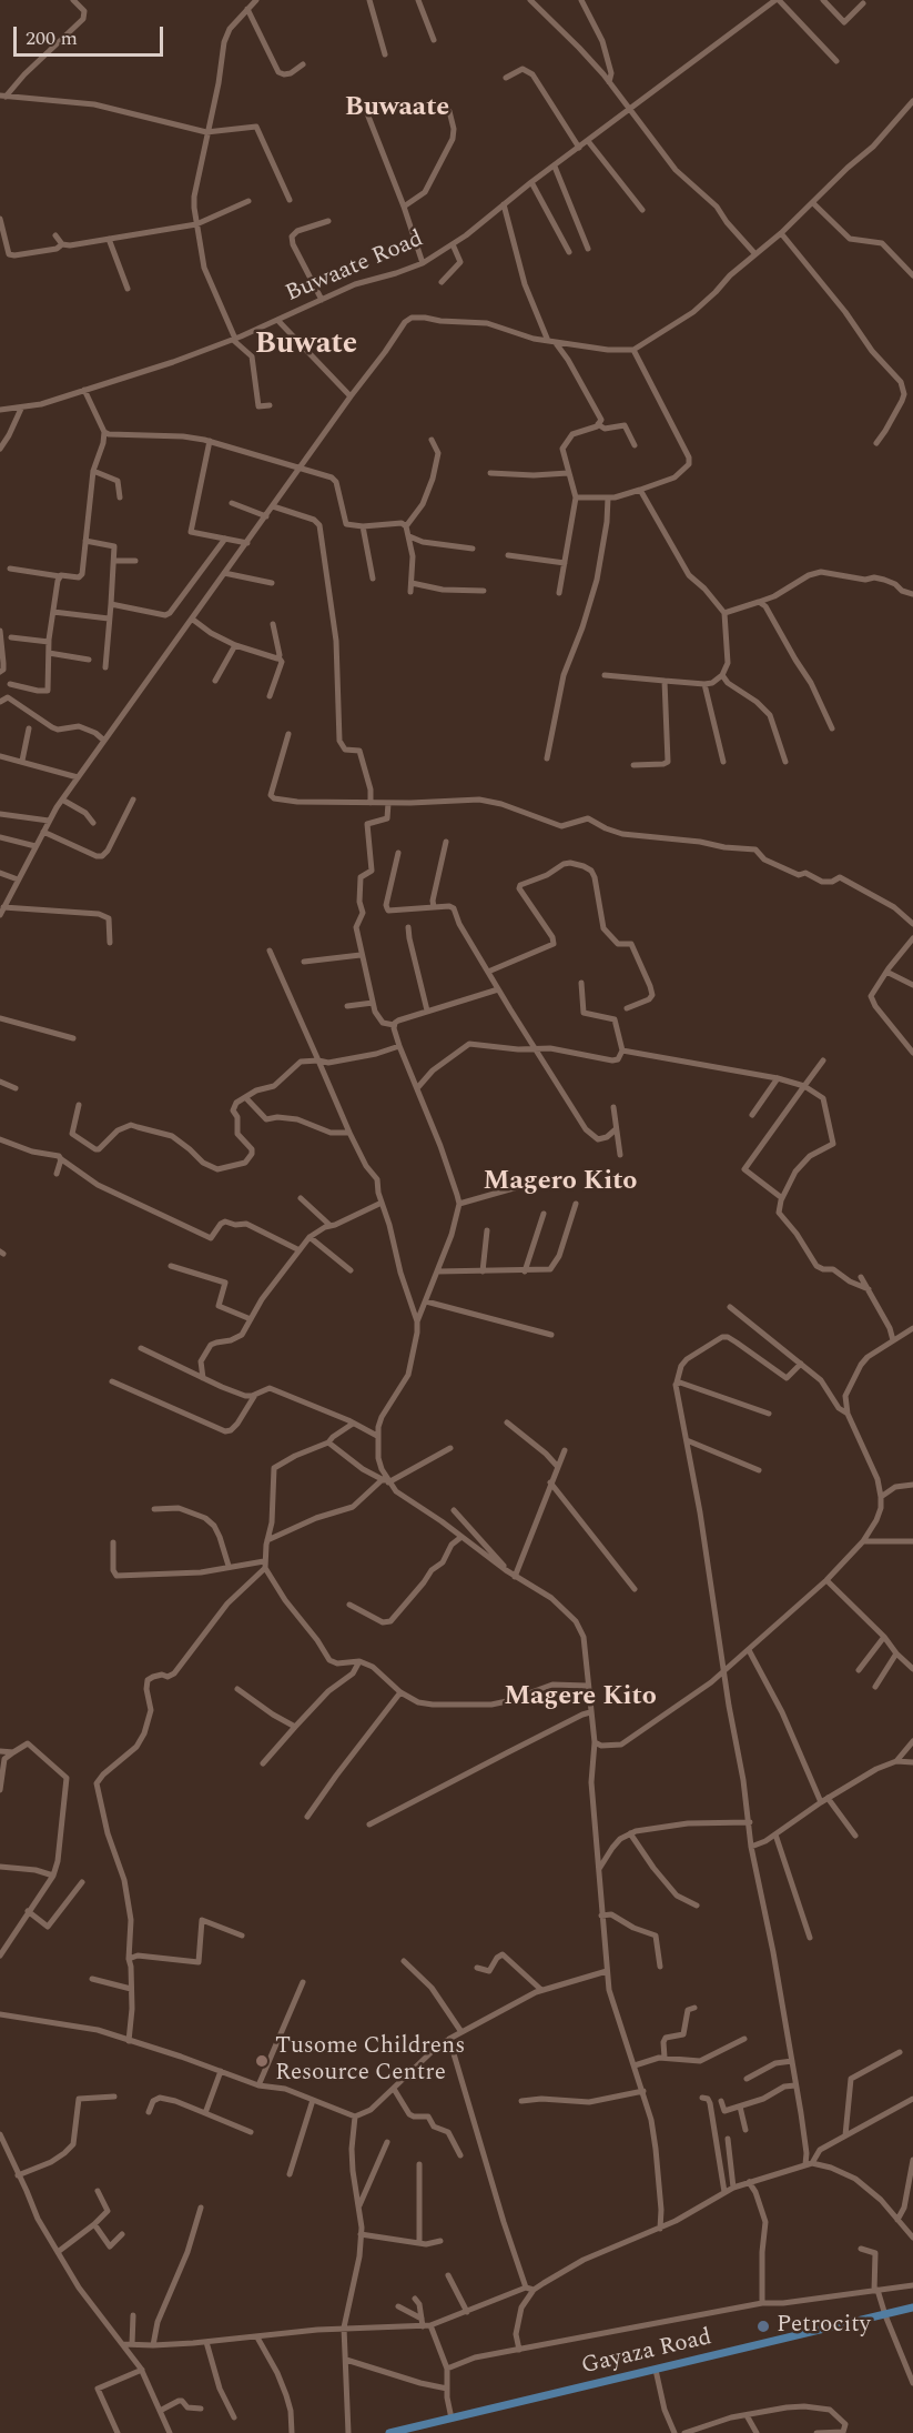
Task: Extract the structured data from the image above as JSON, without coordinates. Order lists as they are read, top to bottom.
{
  "streets": {
    "main road": ["Gayaza Road"],
    "street": ["Buwaate Road"]
  },
  "districts": [
    "Buwaate",
    "Buwate",
    "Magero Kito",
    "Magere Kito"
  ],
  "places": ["Tusome Childrens Resource Centre", "Petrocity"],
  "scale_bar": "200 m"
}
